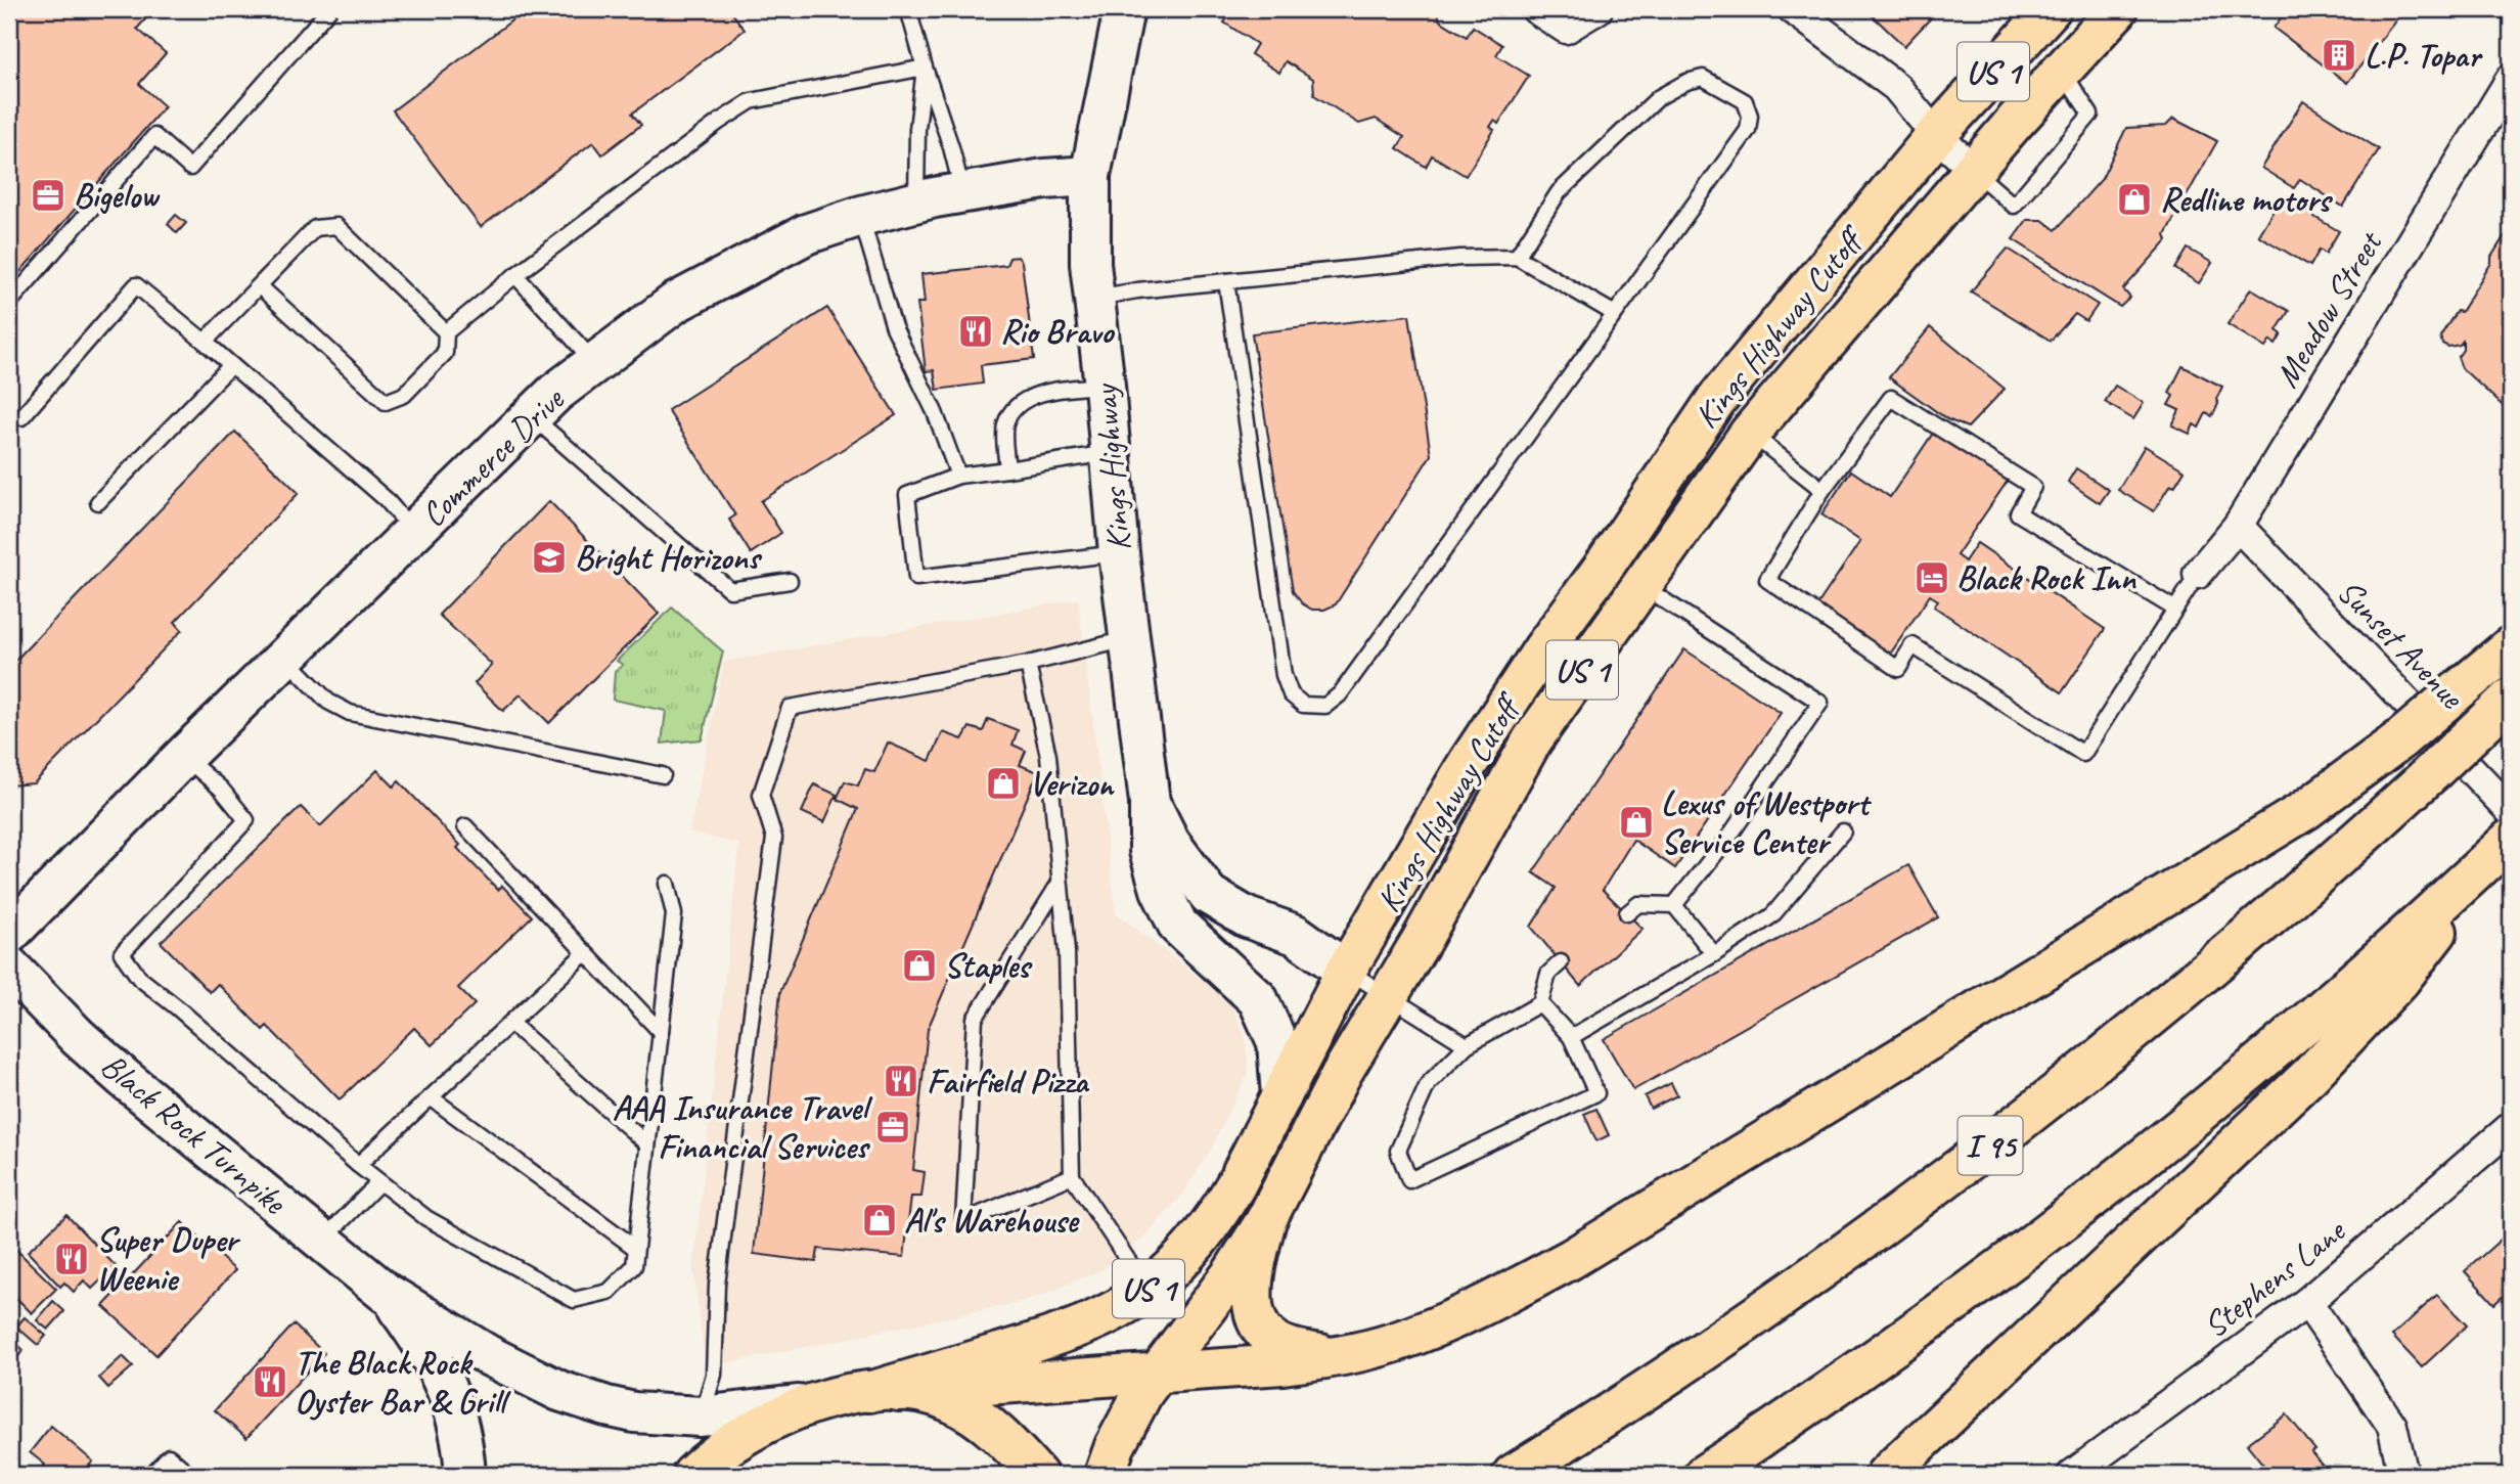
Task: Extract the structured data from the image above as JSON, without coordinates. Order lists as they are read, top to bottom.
{
  "streets": {
    "main road": [
      "US 1",
      "Kings Highway Cutoff",
      "Commerce Drive",
      "Kings Highway",
      "Black Rock Turnpike",
      "I 95"
    ],
    "street": ["Meadow Street", "Sunset Avenue", "Stephens Lane"]
  },
  "crossings": [
    ["US 1", "Kings Highway Cutoff"],
    ["US 1", "Black Rock Turnpike"],
    ["Meadow Street", "Sunset Avenue"],
    ["Kings Highway Cutoff", "Kings Highway"],
    ["Commerce Drive", "Kings Highway"]
  ],
  "places": {
    "building": ["L.P. Topar"],
    "office": ["Bigelow", "AAA Insurance Travel Financial Services"],
    "shop": [
      "Redline motors",
      "Verizon",
      "Lexus of Westport Service Center",
      "Staples",
      "Al's Warehouse"
    ],
    "restaurant": [
      "Rio Bravo",
      "Fairfield Pizza",
      "Super Duper Weenie",
      "The Black Rock Oyster Bar & Grill"
    ],
    "school or university": ["Bright Horizons"],
    "hotel": ["Black Rock Inn"]
  }
}
